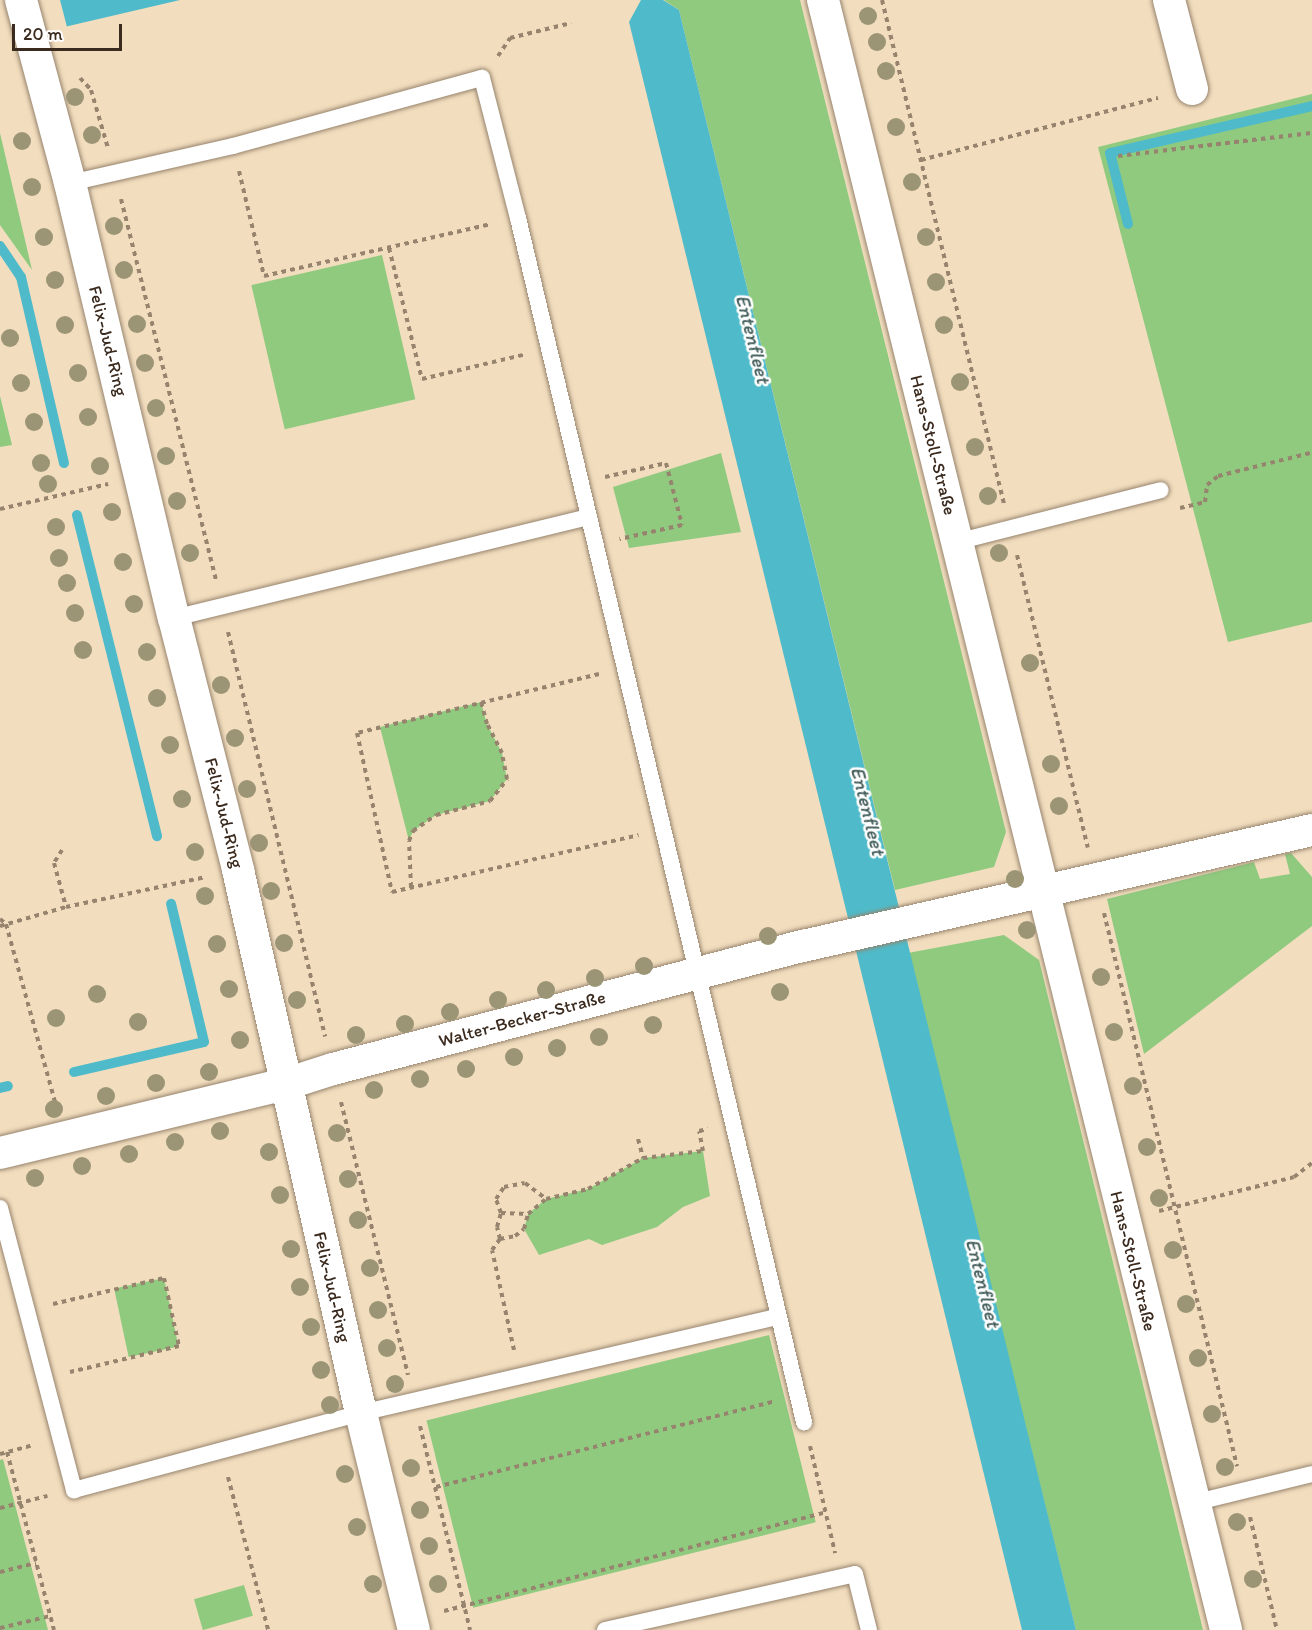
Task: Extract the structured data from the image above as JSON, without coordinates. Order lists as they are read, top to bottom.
{
  "streets": {
    "street": ["Felix-Jud-Ring", "Hans-Stoll-Straße", "Walter-Becker-Straße"]
  },
  "crossings": [
    ["Felix-Jud-Ring", "Walter-Becker-Straße"],
    ["Hans-Stoll-Straße", "Walter-Becker-Straße"]
  ],
  "water": ["Entenfleet"],
  "scale_bar": "20 m"
}
